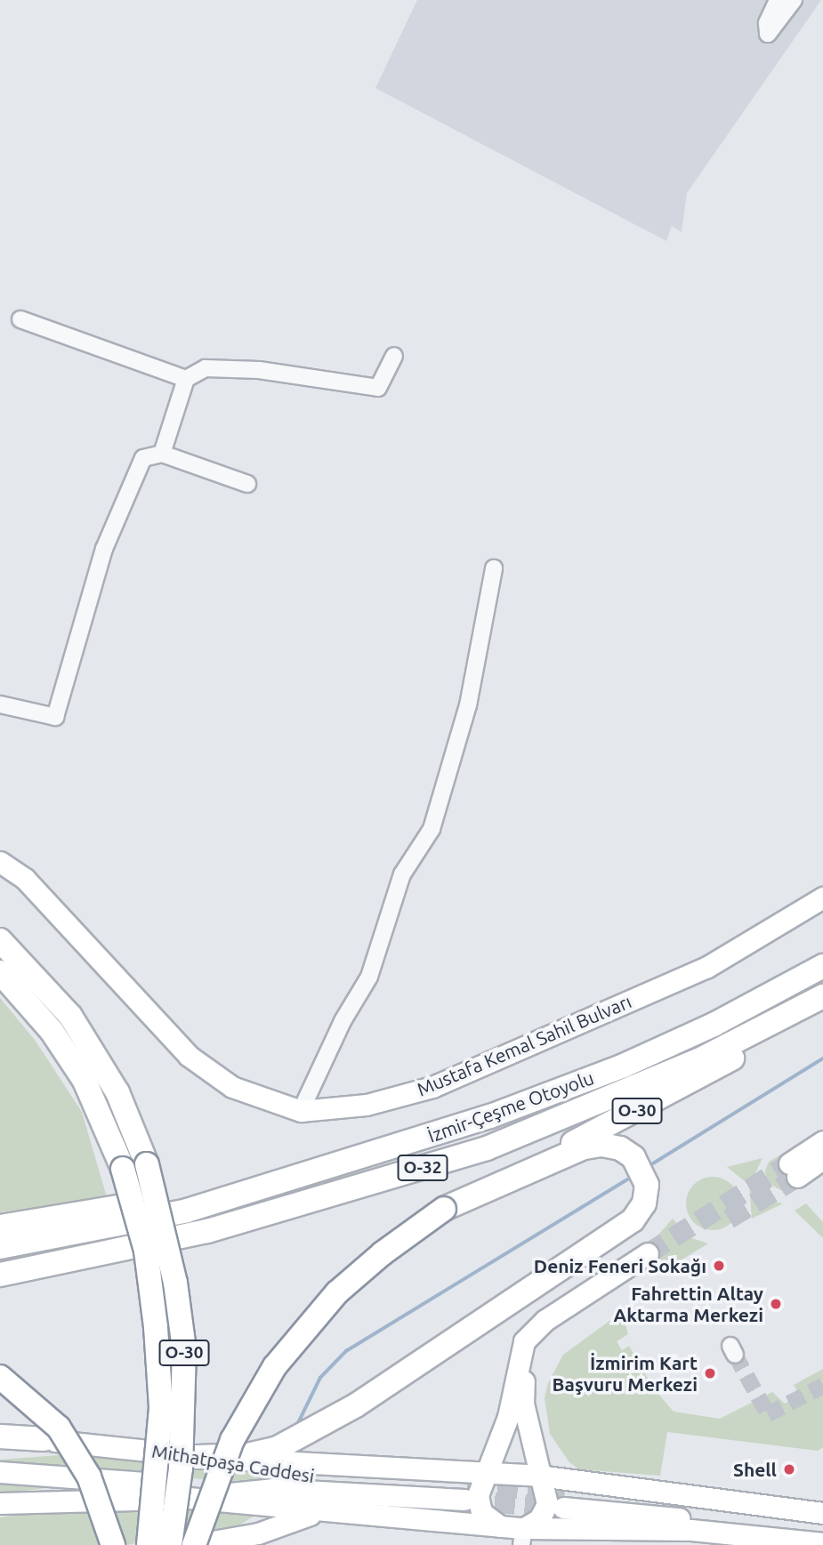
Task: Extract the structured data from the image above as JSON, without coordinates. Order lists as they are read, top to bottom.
{
  "streets": {
    "highway": ["İzmir-Çeşme Otoyolu", "O-30", "O-32"],
    "main road": ["Mustafa Kemal Sahil Bulvarı", "Mithatpaşa Caddesi"]
  },
  "crossings": [
    ["İzmir-Çeşme Otoyolu", "O-30"]
  ],
  "places": [
    "Deniz Feneri Sokağı",
    "Fahrettin Altay Aktarma Merkezi",
    "İzmirim Kart Başvuru Merkezi",
    "Shell"
  ]
}
